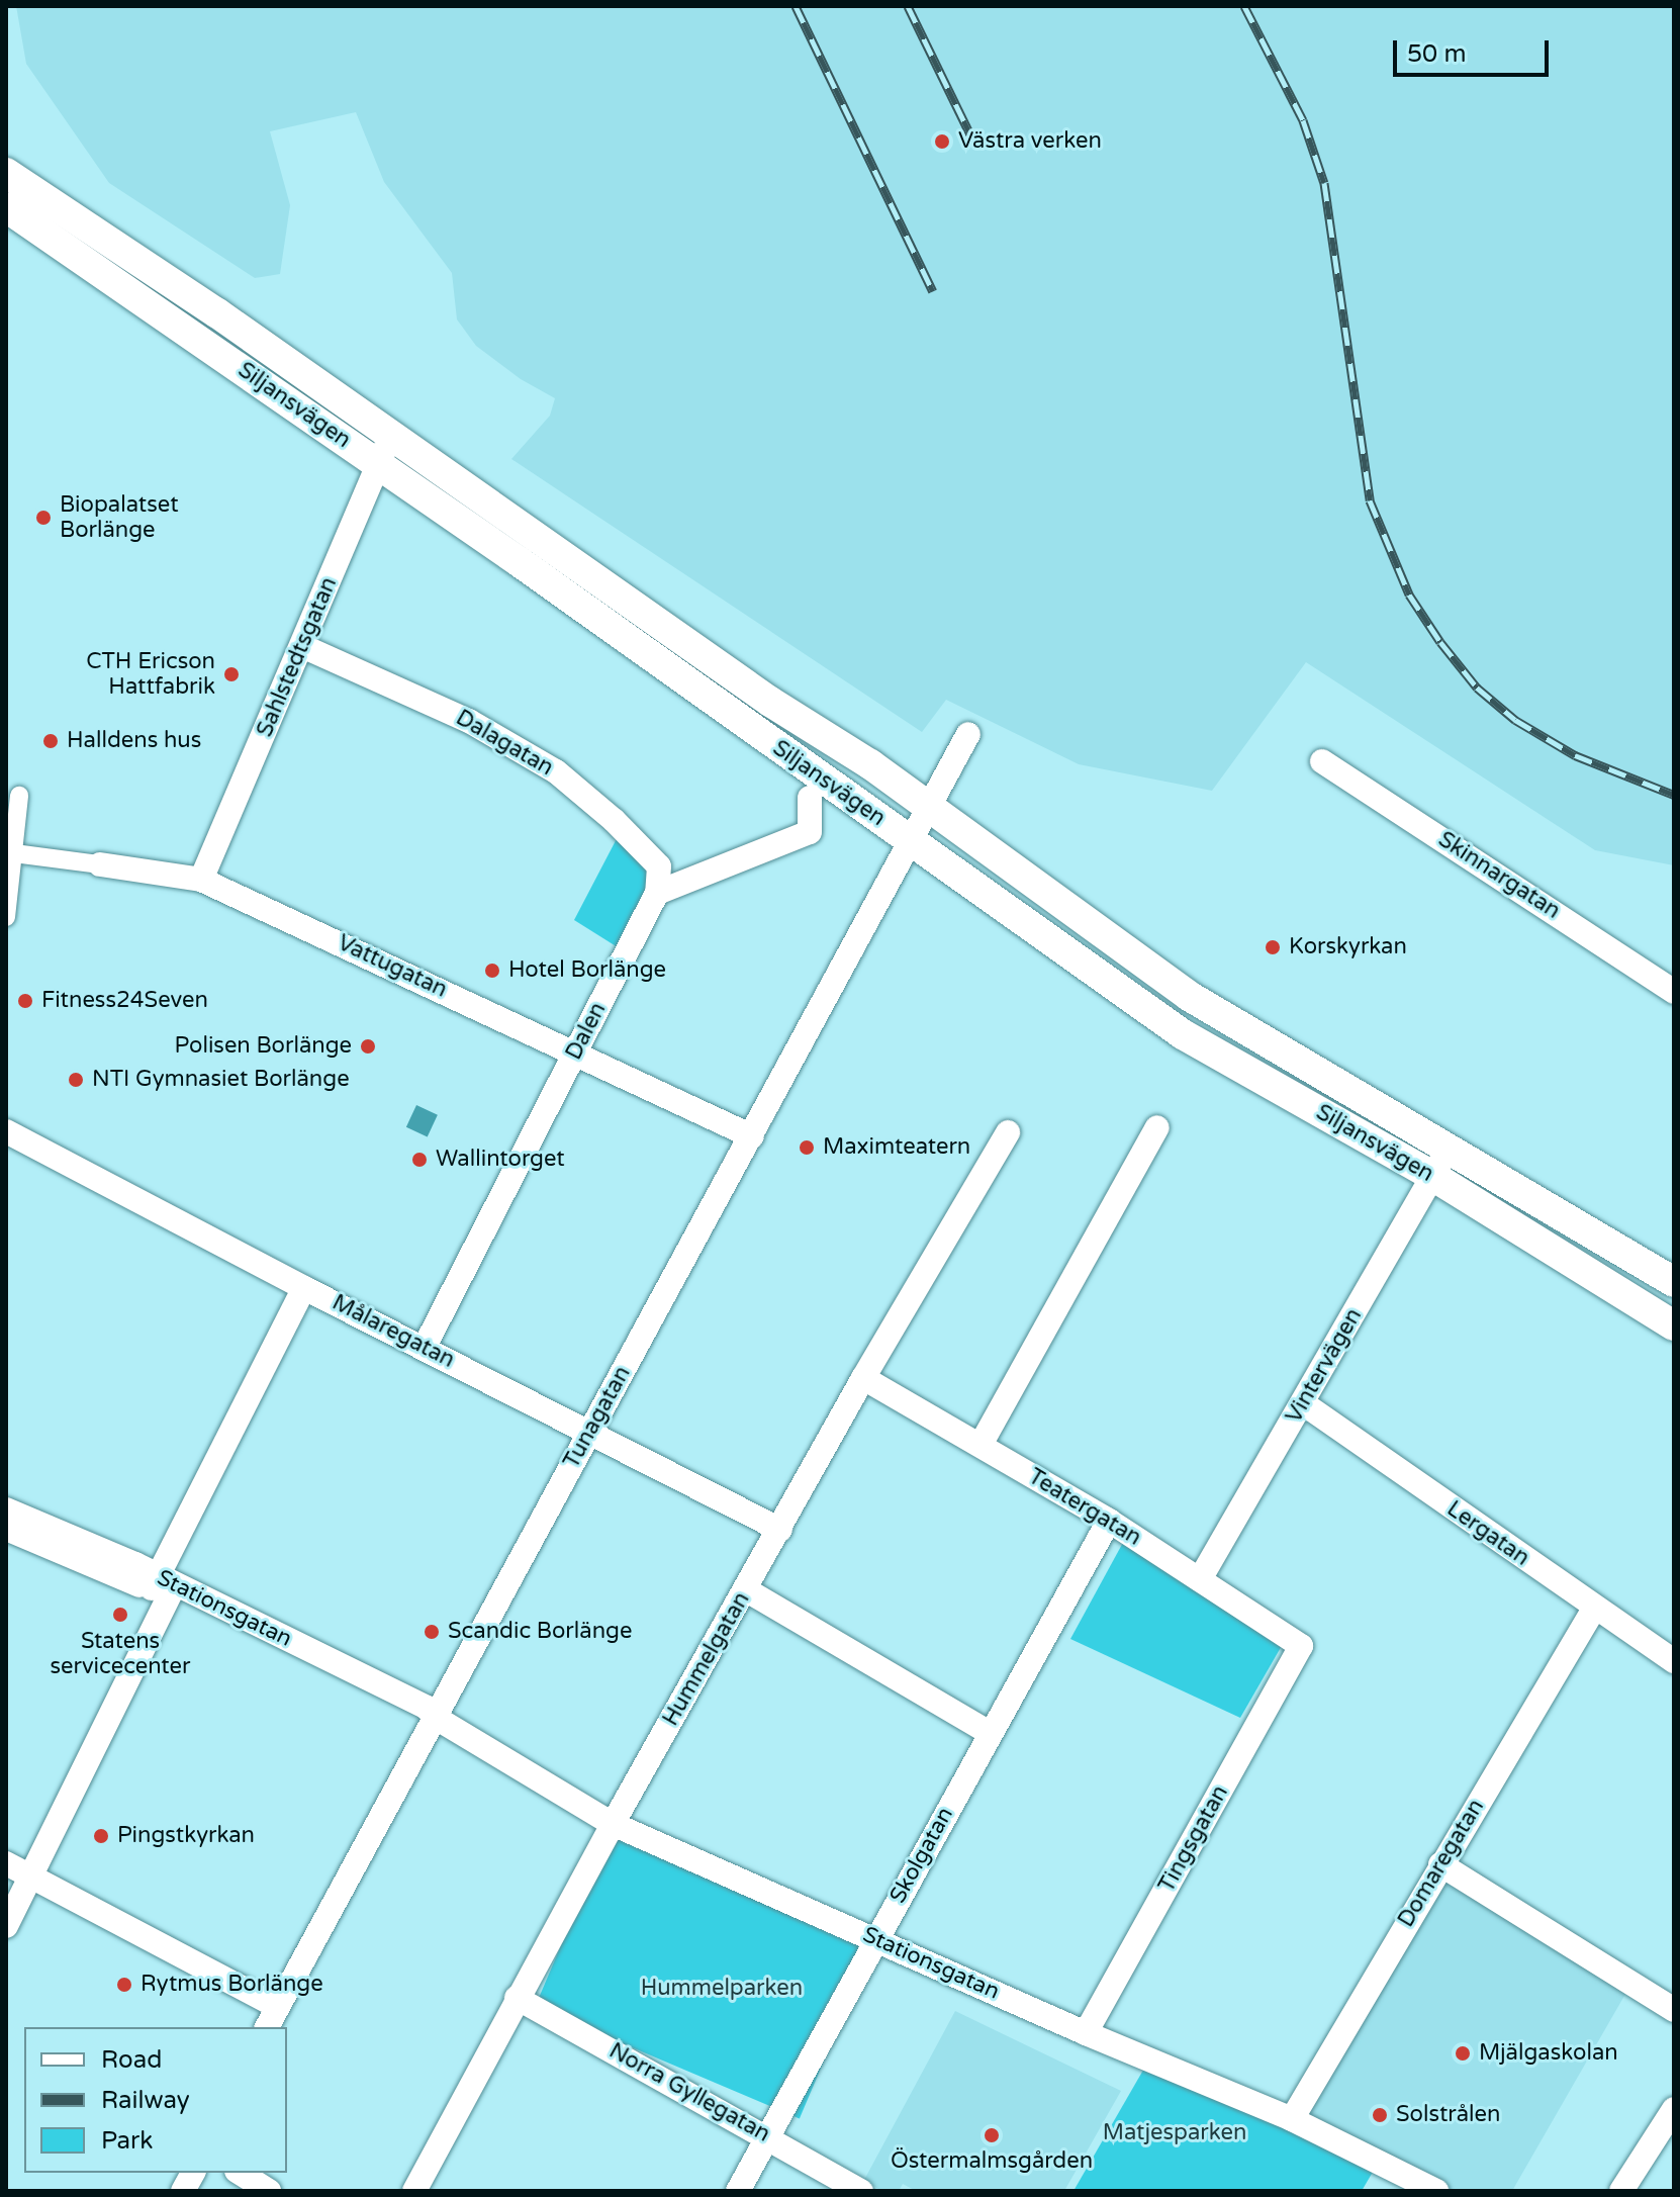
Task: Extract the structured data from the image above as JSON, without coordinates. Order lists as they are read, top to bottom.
{
  "streets": {
    "street": [
      "Siljansvägen",
      "Sahlstedtsgatan",
      "Dalagatan",
      "Skinnargatan",
      "Vattugatan",
      "Dalen",
      "Målaregatan",
      "Vintervägen",
      "Tunagatan",
      "Teatergatan",
      "Lergatan",
      "Stationsgatan",
      "Hummelgatan",
      "Tingsgatan",
      "Skolgatan",
      "Domaregatan",
      "Norra Gyllegatan"
    ]
  },
  "crossings": [
    ["Siljansvägen", "Sahlstedtsgatan"],
    ["Siljansvägen", "Vintervägen"],
    ["Siljansvägen", "Tunagatan"],
    ["Sahlstedtsgatan", "Dalagatan"],
    ["Sahlstedtsgatan", "Vattugatan"],
    ["Dalagatan", "Dalen"],
    ["Vattugatan", "Dalen"],
    ["Vattugatan", "Tunagatan"],
    ["Dalen", "Målaregatan"],
    ["Målaregatan", "Tunagatan"],
    ["Målaregatan", "Hummelgatan"],
    ["Vintervägen", "Teatergatan"],
    ["Vintervägen", "Lergatan"],
    ["Tunagatan", "Stationsgatan"],
    ["Teatergatan", "Hummelgatan"],
    ["Teatergatan", "Tingsgatan"],
    ["Teatergatan", "Skolgatan"],
    ["Lergatan", "Domaregatan"],
    ["Stationsgatan", "Hummelgatan"],
    ["Stationsgatan", "Tingsgatan"],
    ["Stationsgatan", "Skolgatan"],
    ["Stationsgatan", "Domaregatan"],
    ["Hummelgatan", "Norra Gyllegatan"],
    ["Skolgatan", "Norra Gyllegatan"]
  ],
  "parks": ["Hummelparken", "Matjesparken"],
  "places": [
    "Västra verken",
    "Biopalatset Borlänge",
    "CTH Ericson Hattfabrik",
    "Halldens hus",
    "Korskyrkan",
    "Hotel Borlänge",
    "Fitness24Seven",
    "Polisen Borlänge",
    "NTI Gymnasiet Borlänge",
    "Maximteatern",
    "Wallintorget",
    "Statens servicecenter",
    "Scandic Borlänge",
    "Pingstkyrkan",
    "Rytmus Borlänge",
    "Mjälgaskolan",
    "Solstrålen",
    "Östermalmsgården"
  ],
  "legend": ["Road", "Railway", "Park"],
  "scale_bar": "50 m"
}
